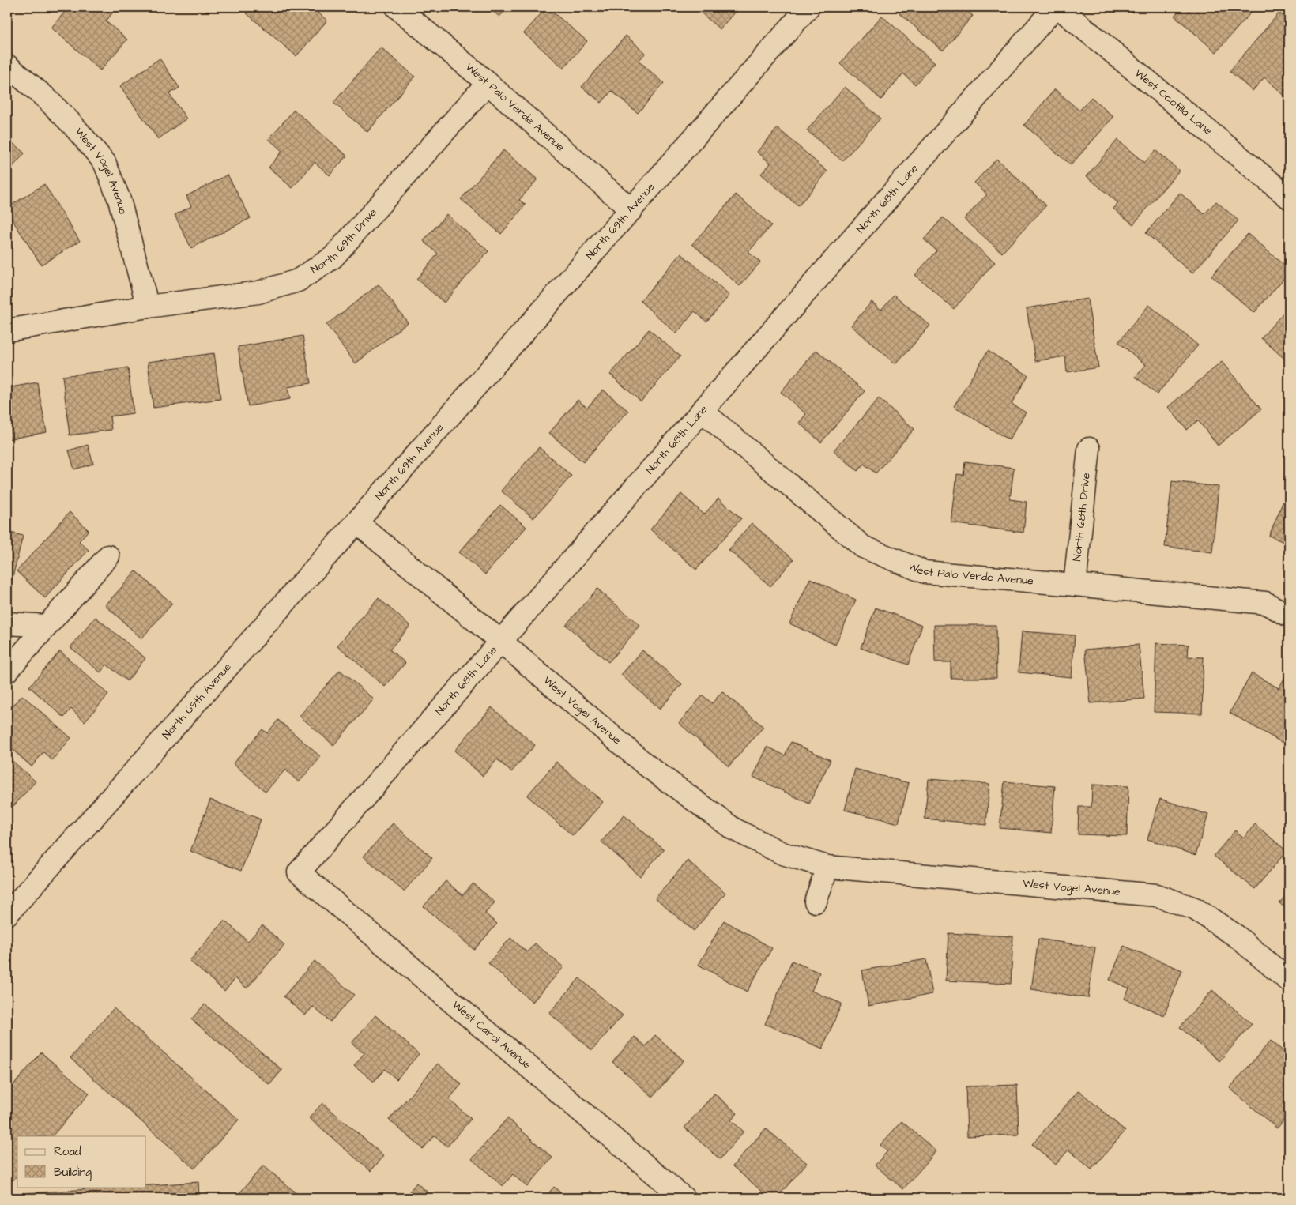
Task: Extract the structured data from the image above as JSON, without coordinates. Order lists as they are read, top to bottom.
{
  "streets": {
    "street": [
      "West Ocotilla Lane",
      "West Palo Verde Avenue",
      "West Vogel Avenue",
      "North 68th Lane",
      "North 69th Avenue",
      "North 69th Drive",
      "North 68th Drive",
      "West Carol Avenue"
    ]
  },
  "crossings": [
    ["West Palo Verde Avenue", "North 68th Lane"],
    ["West Palo Verde Avenue", "North 69th Avenue"],
    ["West Palo Verde Avenue", "North 69th Drive"],
    ["West Palo Verde Avenue", "North 68th Drive"],
    ["West Vogel Avenue", "North 68th Lane"],
    ["West Vogel Avenue", "North 69th Avenue"],
    ["West Vogel Avenue", "North 69th Drive"],
    ["North 68th Lane", "West Carol Avenue"]
  ],
  "legend": ["Road", "Building"]
}
